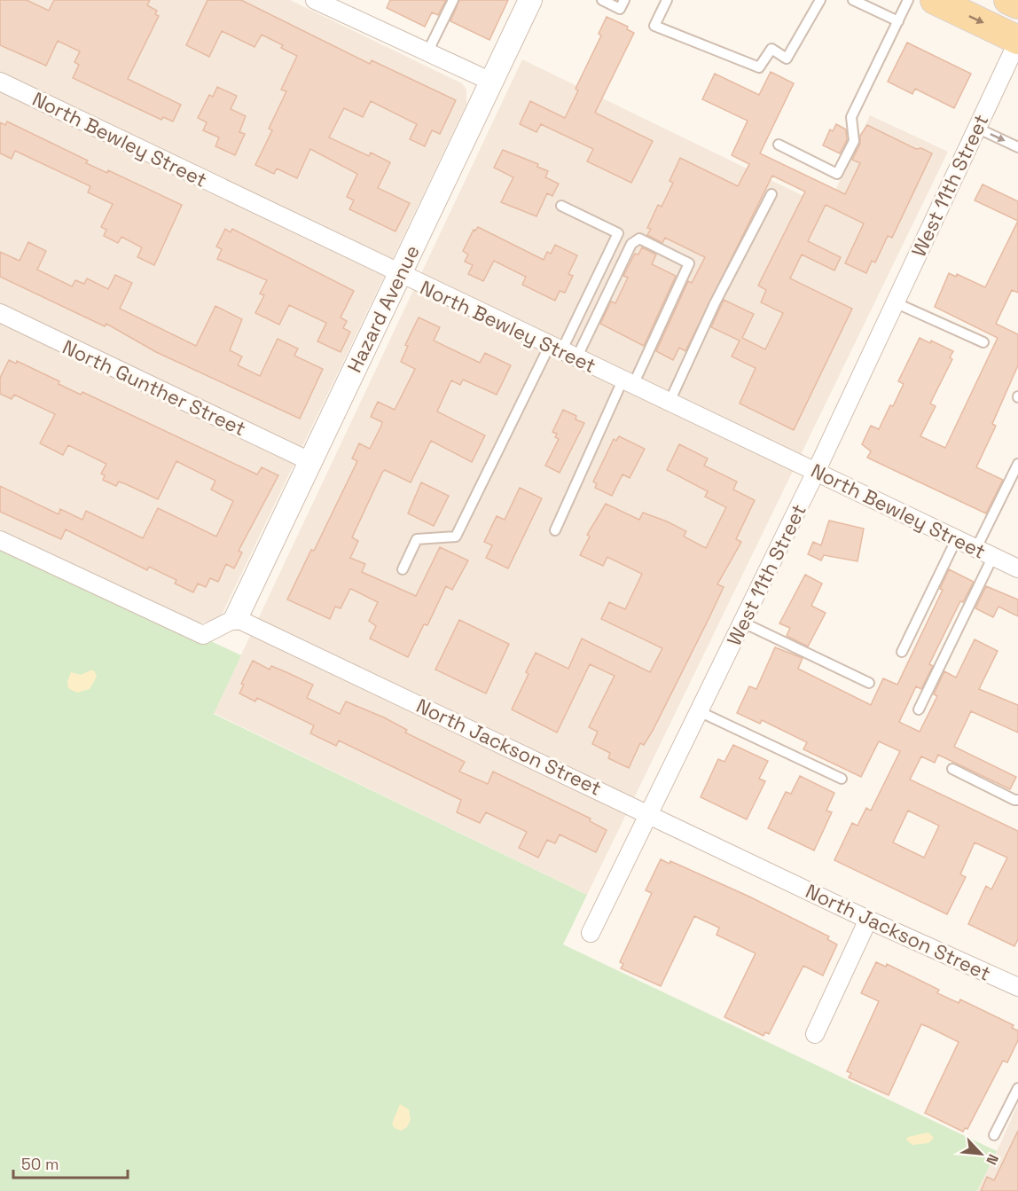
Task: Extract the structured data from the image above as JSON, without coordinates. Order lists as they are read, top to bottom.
{
  "streets": {
    "street": [
      "North Bewley Street",
      "West 11th Street",
      "Hazard Avenue",
      "North Gunther Street",
      "North Jackson Street"
    ]
  },
  "crossings": [
    ["North Bewley Street", "West 11th Street"],
    ["North Bewley Street", "Hazard Avenue"],
    ["West 11th Street", "North Jackson Street"],
    ["Hazard Avenue", "North Gunther Street"],
    ["Hazard Avenue", "North Jackson Street"]
  ],
  "scale_bar": "50 m",
  "north": "bottom right"
}
